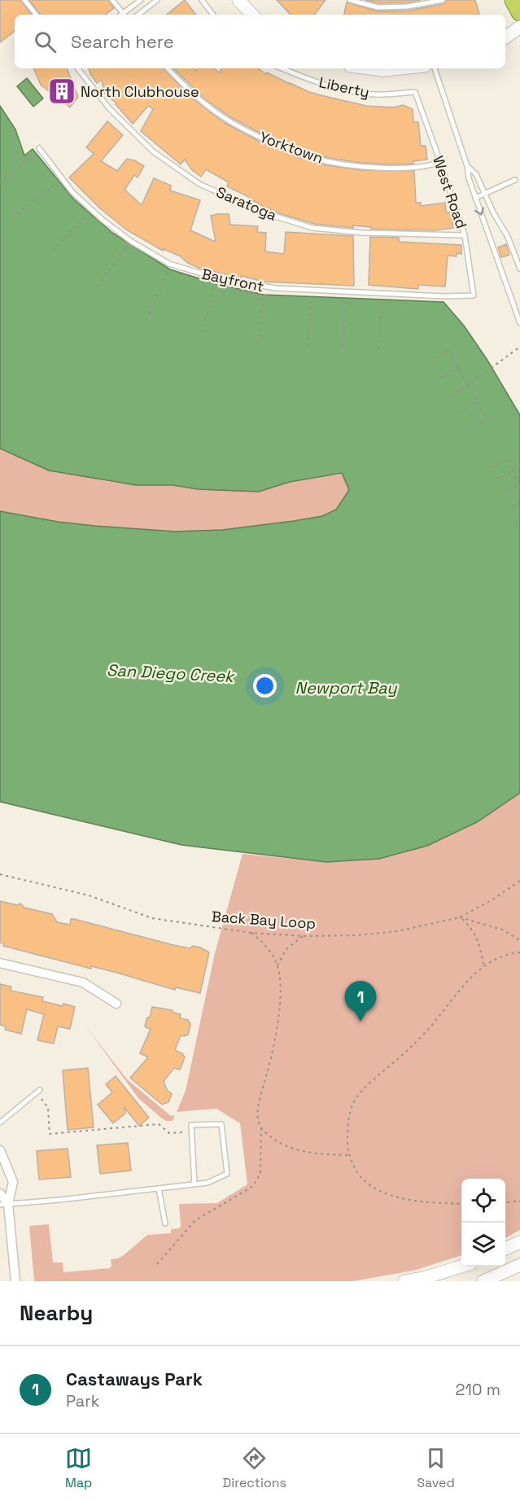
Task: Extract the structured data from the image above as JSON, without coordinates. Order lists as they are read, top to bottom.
{
  "streets": {
    "lane": [
      "Liberty",
      "Yorktown",
      "West Road",
      "Saratoga",
      "Bayfront"
    ],
    "path": ["Back Bay Loop"]
  },
  "crossings": [
    ["Liberty", "West Road"],
    ["Yorktown", "West Road"],
    ["West Road", "Saratoga"],
    ["West Road", "Bayfront"]
  ],
  "water": ["San Diego Creek", "Newport Bay"],
  "places": {
    "building": ["North Clubhouse"]
  },
  "page": {
    "search": "Search here",
    "pins": "1",
    "heading": "Nearby",
    "list": [
      {
        "mark": "1",
        "name": "Castaways Park",
        "note": "Park",
        "value": "210 m"
      }
    ],
    "nav": ["Map", "Directions", "Saved"]
  }
}
